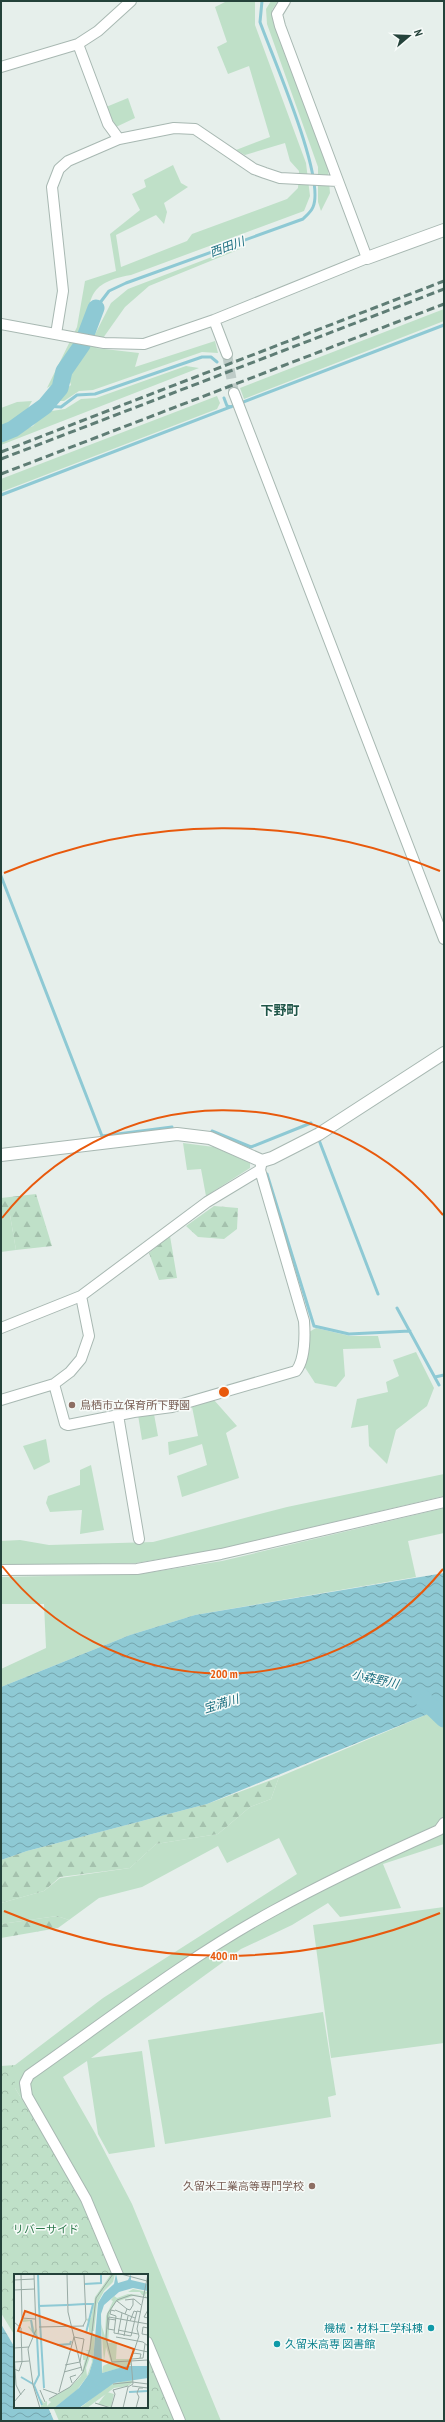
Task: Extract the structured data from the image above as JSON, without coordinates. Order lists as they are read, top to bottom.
{
  "districts": ["下野町"],
  "water": ["西田川", "小森野川", "宝満川"],
  "parks": ["リバーサイド"],
  "places": [
    "鳥栖市立保育所下野園",
    "久留米工業高等専門学校",
    "機械・材料工学科棟",
    "久留米高専 図書館"
  ],
  "north": "right",
  "rings": ["200 m", "400 m"]
}
